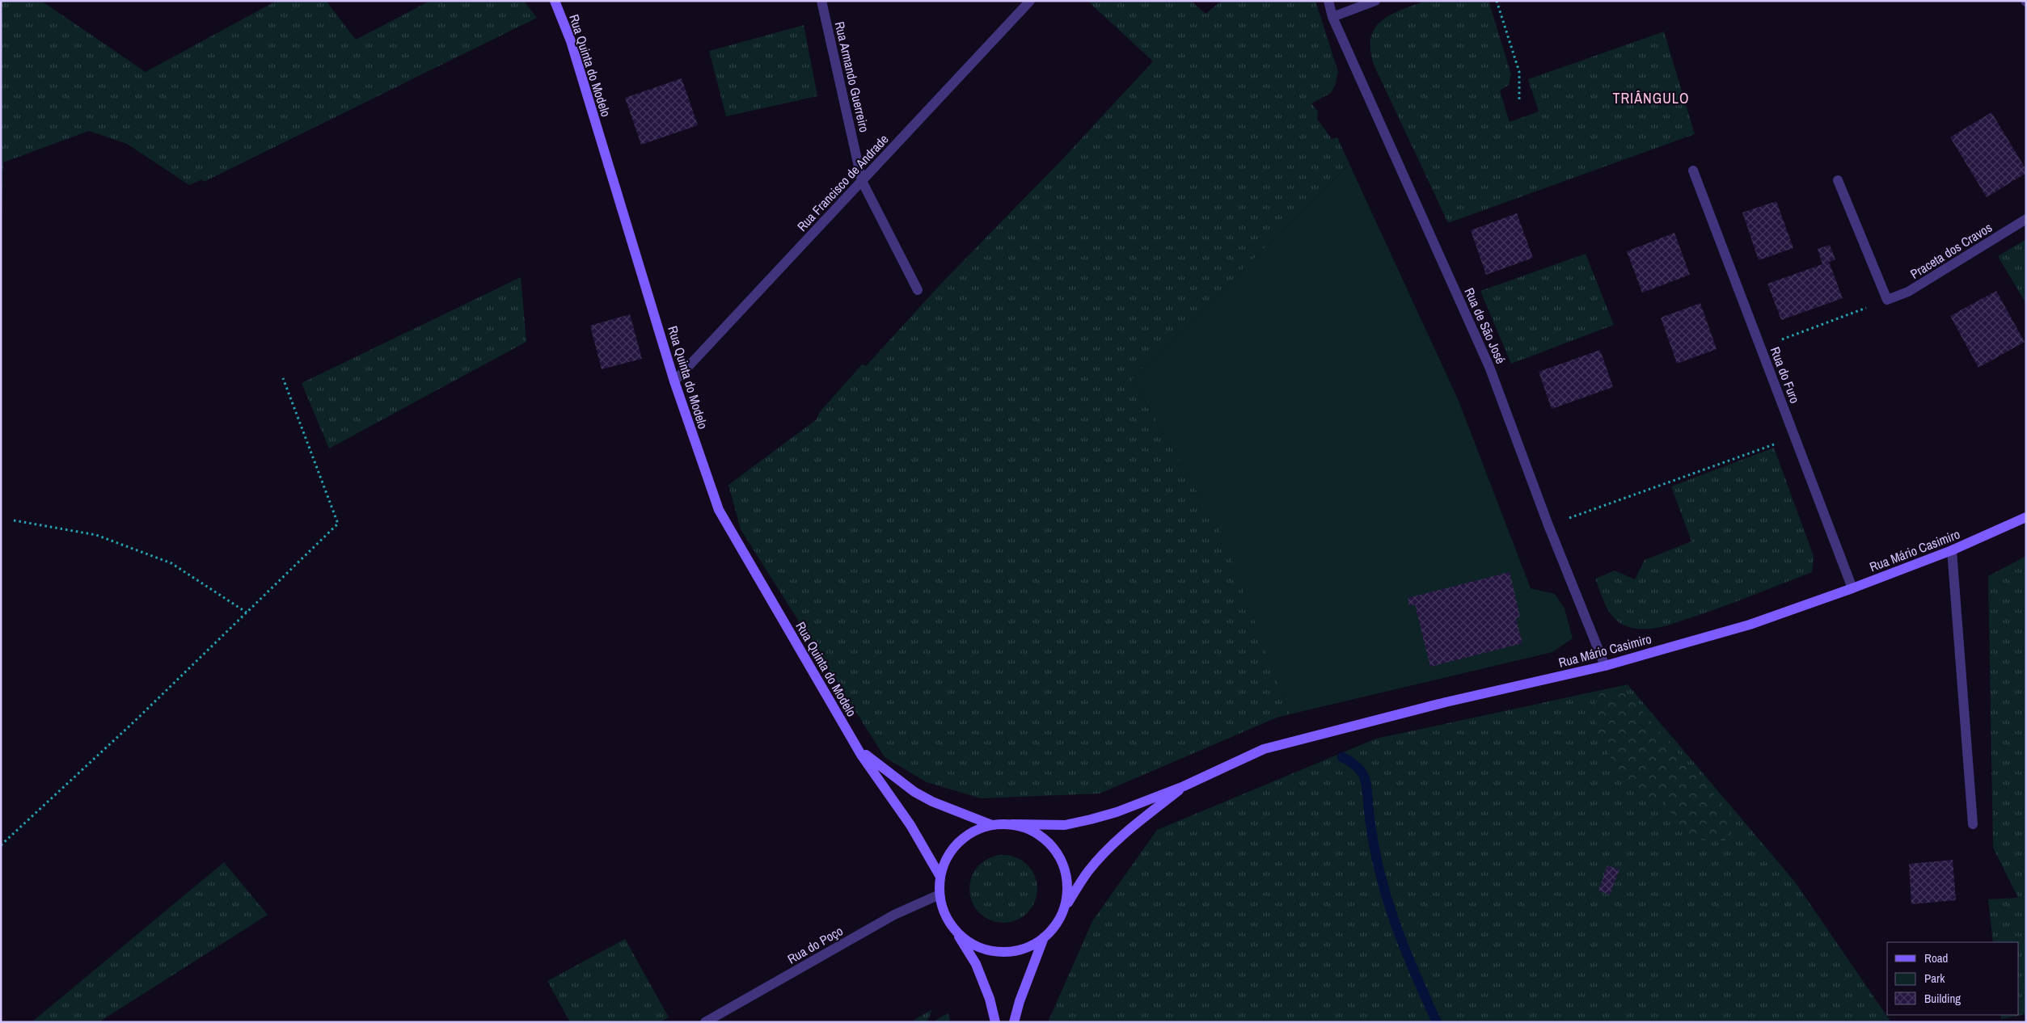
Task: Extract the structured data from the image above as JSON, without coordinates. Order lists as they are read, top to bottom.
{
  "streets": {
    "street": [
      "Rua Quinta do Modelo",
      "Rua Armando Guerreiro",
      "Rua Francisco de Andrade",
      "Praceta dos Cravos",
      "Rua de São José",
      "Rua do Furo",
      "Rua Mário Casimiro",
      "Rua do Poço"
    ]
  },
  "crossings": [
    ["Rua Quinta do Modelo", "Rua Francisco de Andrade"],
    ["Rua Quinta do Modelo", "Rua Mário Casimiro"],
    ["Rua Quinta do Modelo", "Rua do Poço"],
    ["Rua Armando Guerreiro", "Rua Francisco de Andrade"],
    ["Rua de São José", "Rua Mário Casimiro"],
    ["Rua do Furo", "Rua Mário Casimiro"],
    ["Rua Mário Casimiro", "Rua do Poço"]
  ],
  "districts": ["TRIÂNGULO"],
  "legend": ["Road", "Park", "Building"]
}
